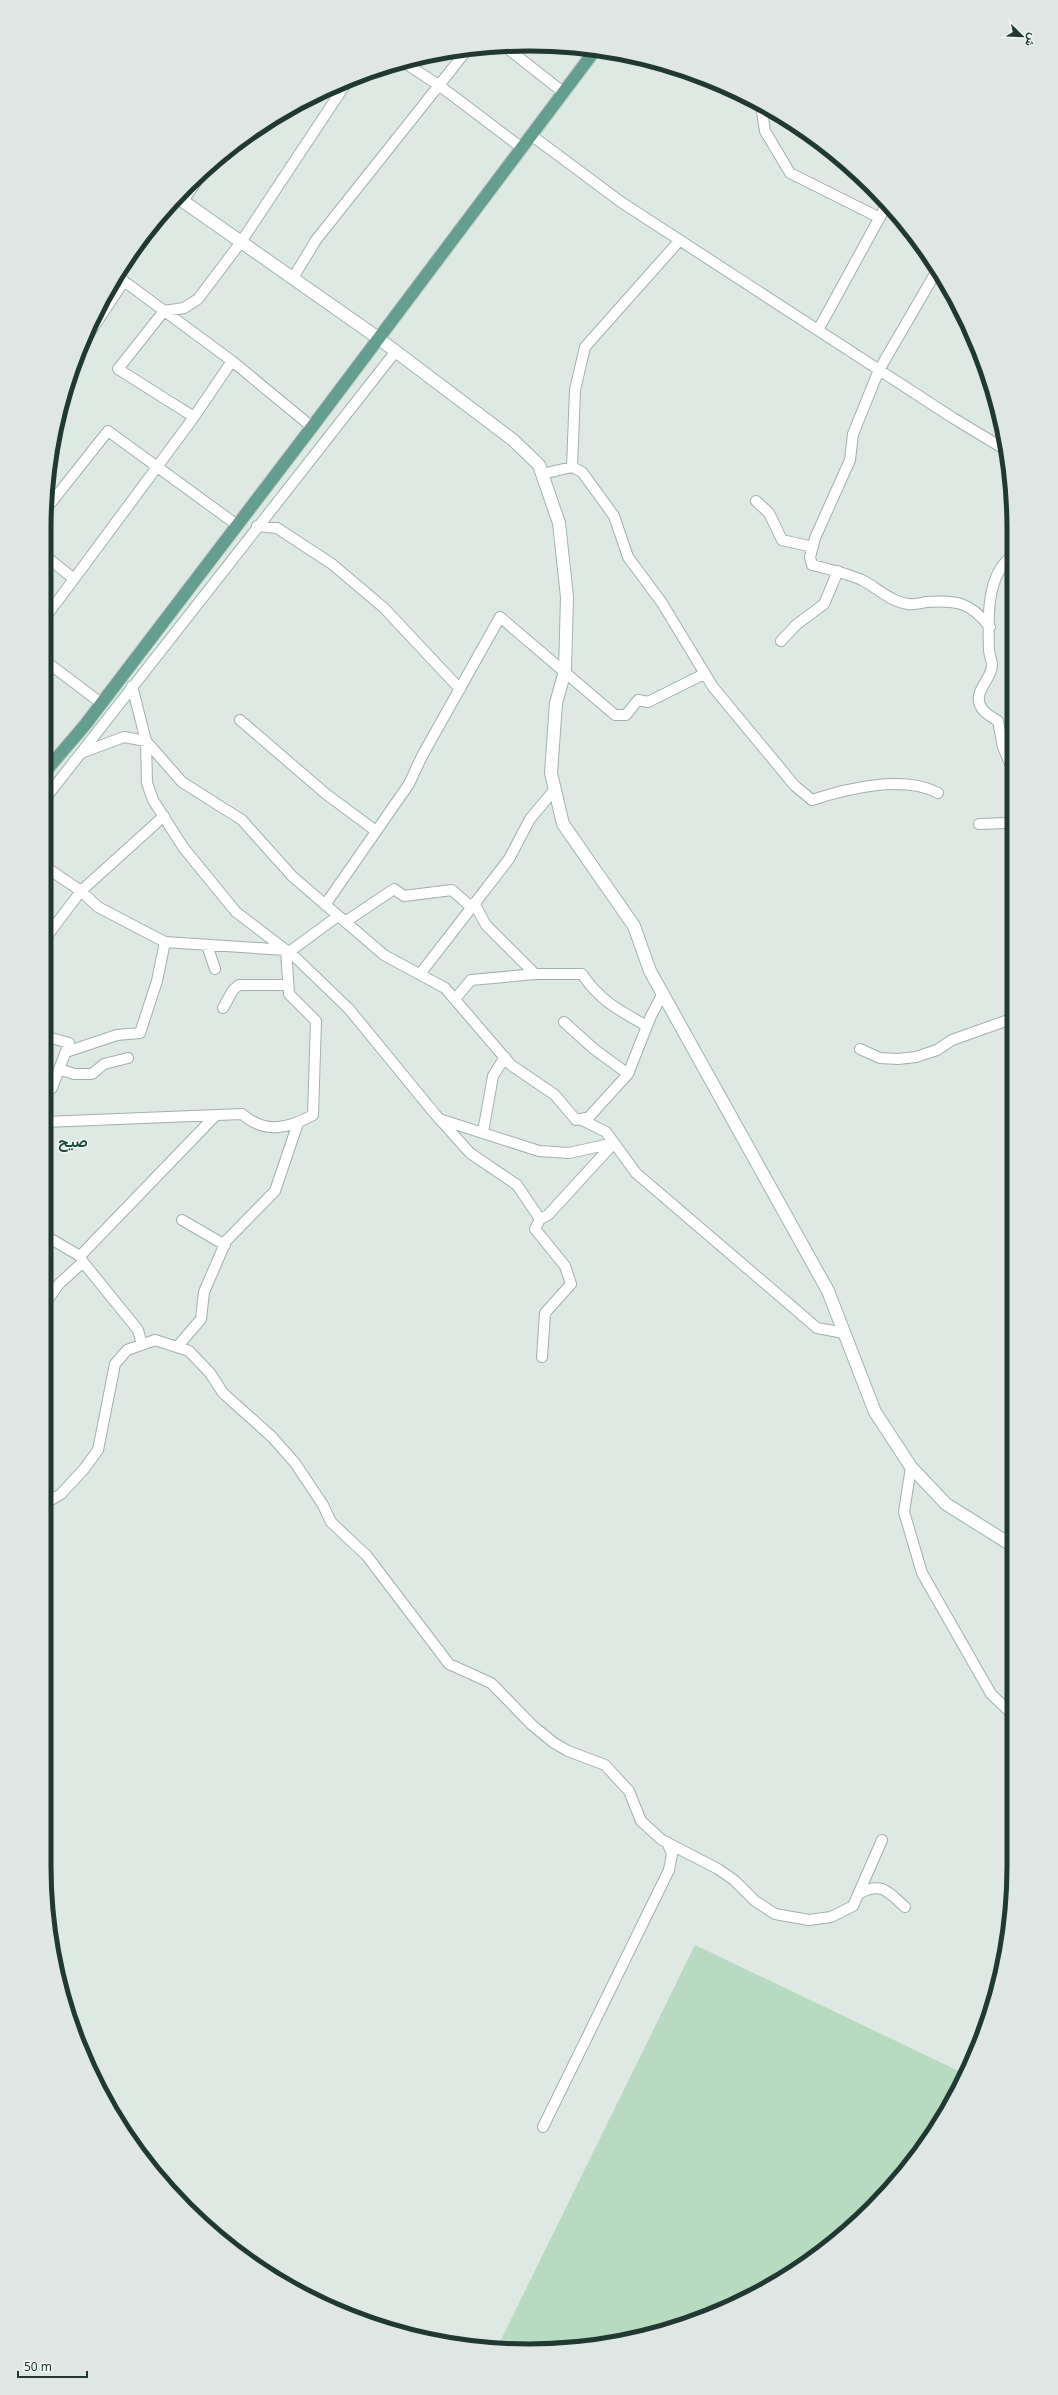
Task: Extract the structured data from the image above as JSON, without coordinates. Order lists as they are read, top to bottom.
{
  "districts": ["صيح"],
  "scale_bar": "50 m",
  "north": "bottom right"
}
